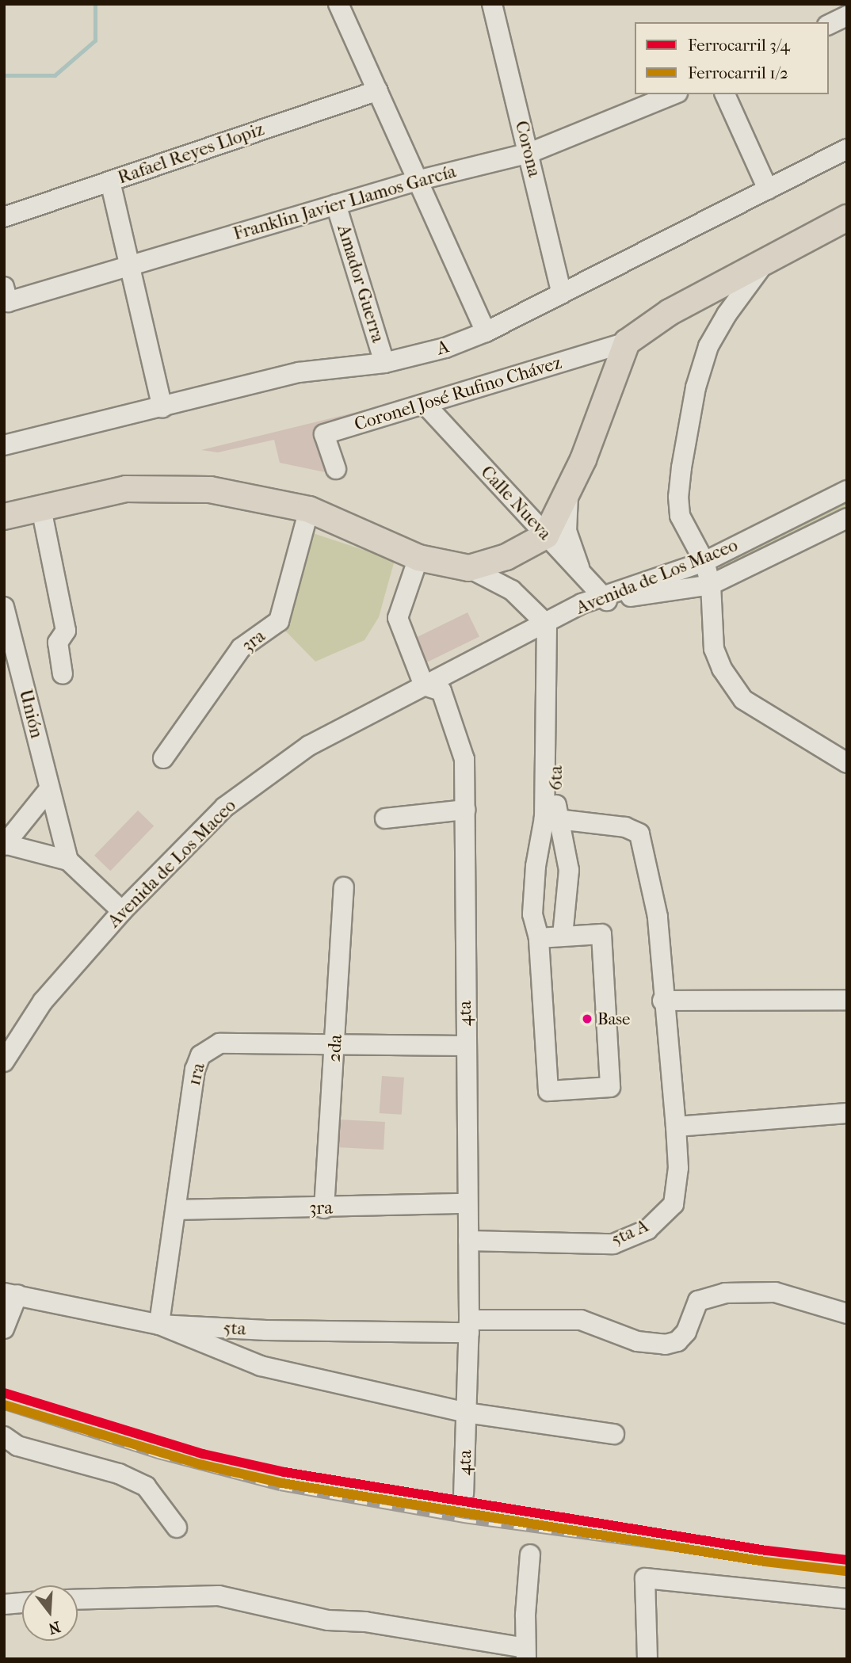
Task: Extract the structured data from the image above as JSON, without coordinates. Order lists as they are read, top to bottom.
{
  "streets": {
    "main road": ["Coronel José Rufino Chávez"],
    "street": [
      "Corona",
      "Rafael Reyes Llopiz",
      "Franklin Javier Llamos García",
      "Amador Guerra",
      "A",
      "Calle Nueva",
      "Avenida de Los Maceo",
      "3ra",
      "Unión",
      "6ta",
      "4ta",
      "2da",
      "1ra",
      "5ta A",
      "5ta"
    ]
  },
  "crossings": [
    ["Corona", "Franklin Javier Llamos García"],
    ["Corona", "A"],
    ["Franklin Javier Llamos García", "Amador Guerra"],
    ["Amador Guerra", "A"],
    ["Coronel José Rufino Chávez", "Calle Nueva"],
    ["Calle Nueva", "Avenida de Los Maceo"],
    ["Avenida de Los Maceo", "6ta"],
    ["Avenida de Los Maceo", "4ta"],
    ["3ra", "4ta"],
    ["3ra", "2da"],
    ["3ra", "1ra"],
    ["6ta", "5ta A"],
    ["4ta", "1ra"],
    ["4ta", "5ta A"],
    ["4ta", "5ta"],
    ["2da", "1ra"],
    ["1ra", "5ta"]
  ],
  "places": ["Base"],
  "lines": ["rail line 3/4", "rail line 1/2"],
  "legend": ["Ferrocarril 3/4", "Ferrocarril 1/2"],
  "north": "bottom"
}
